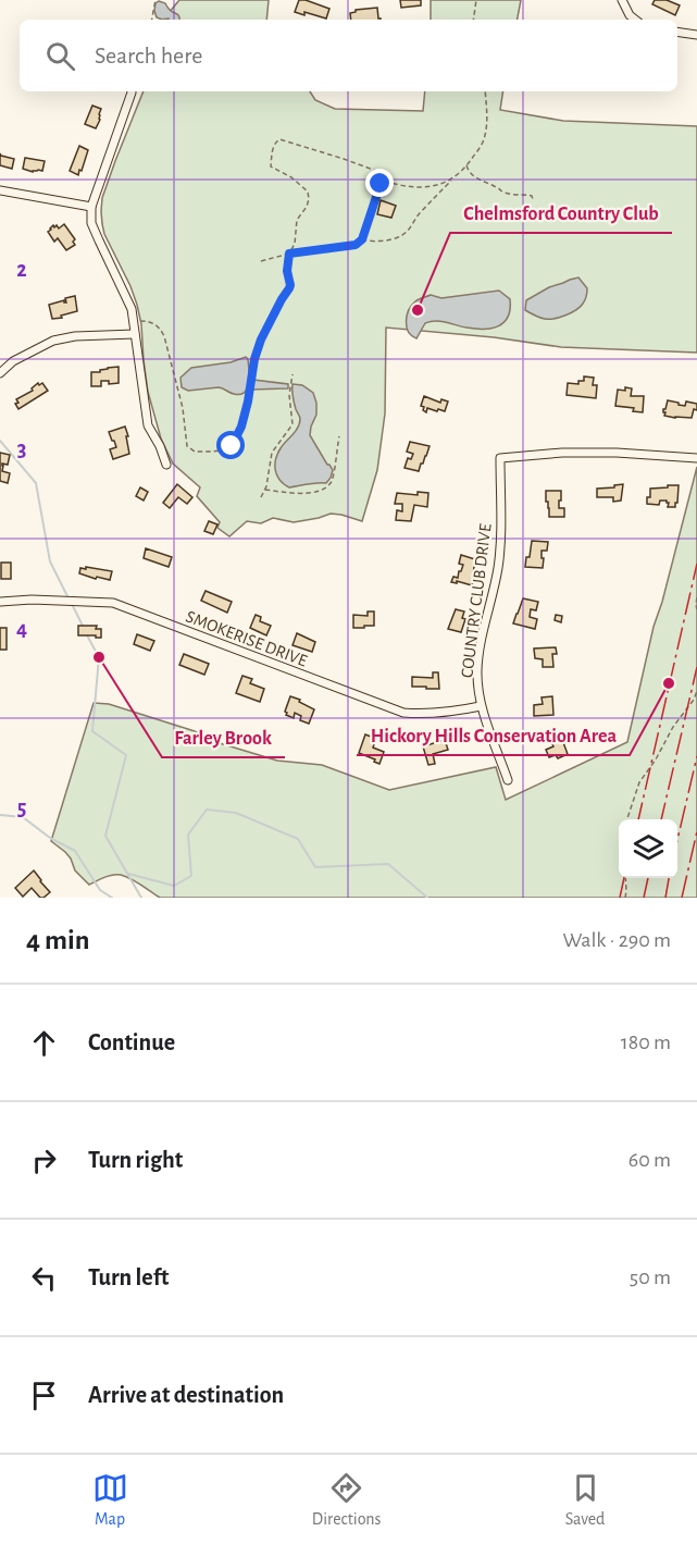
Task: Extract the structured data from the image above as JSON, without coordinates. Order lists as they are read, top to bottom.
{
  "streets": {
    "street": ["COUNTRY CLUB DRIVE", "SMOKERISE DRIVE"]
  },
  "crossings": [
    ["COUNTRY CLUB DRIVE", "SMOKERISE DRIVE"]
  ],
  "places": ["Chelmsford Country Club", "Farley Brook", "Hickory Hills Conservation Area"],
  "page": {
    "search": "Search here",
    "heading": ["4 min", "Walk · 290 m"],
    "list": [
      ["Continue", "180 m"],
      ["Turn right", "60 m"],
      ["Turn left", "50 m"],
      "Arrive at destination"
    ],
    "nav": ["Map", "Directions", "Saved"]
  },
  "grid": {
    "rows": [
      "2",
      "3",
      "4",
      "5"
    ]
  }
}
